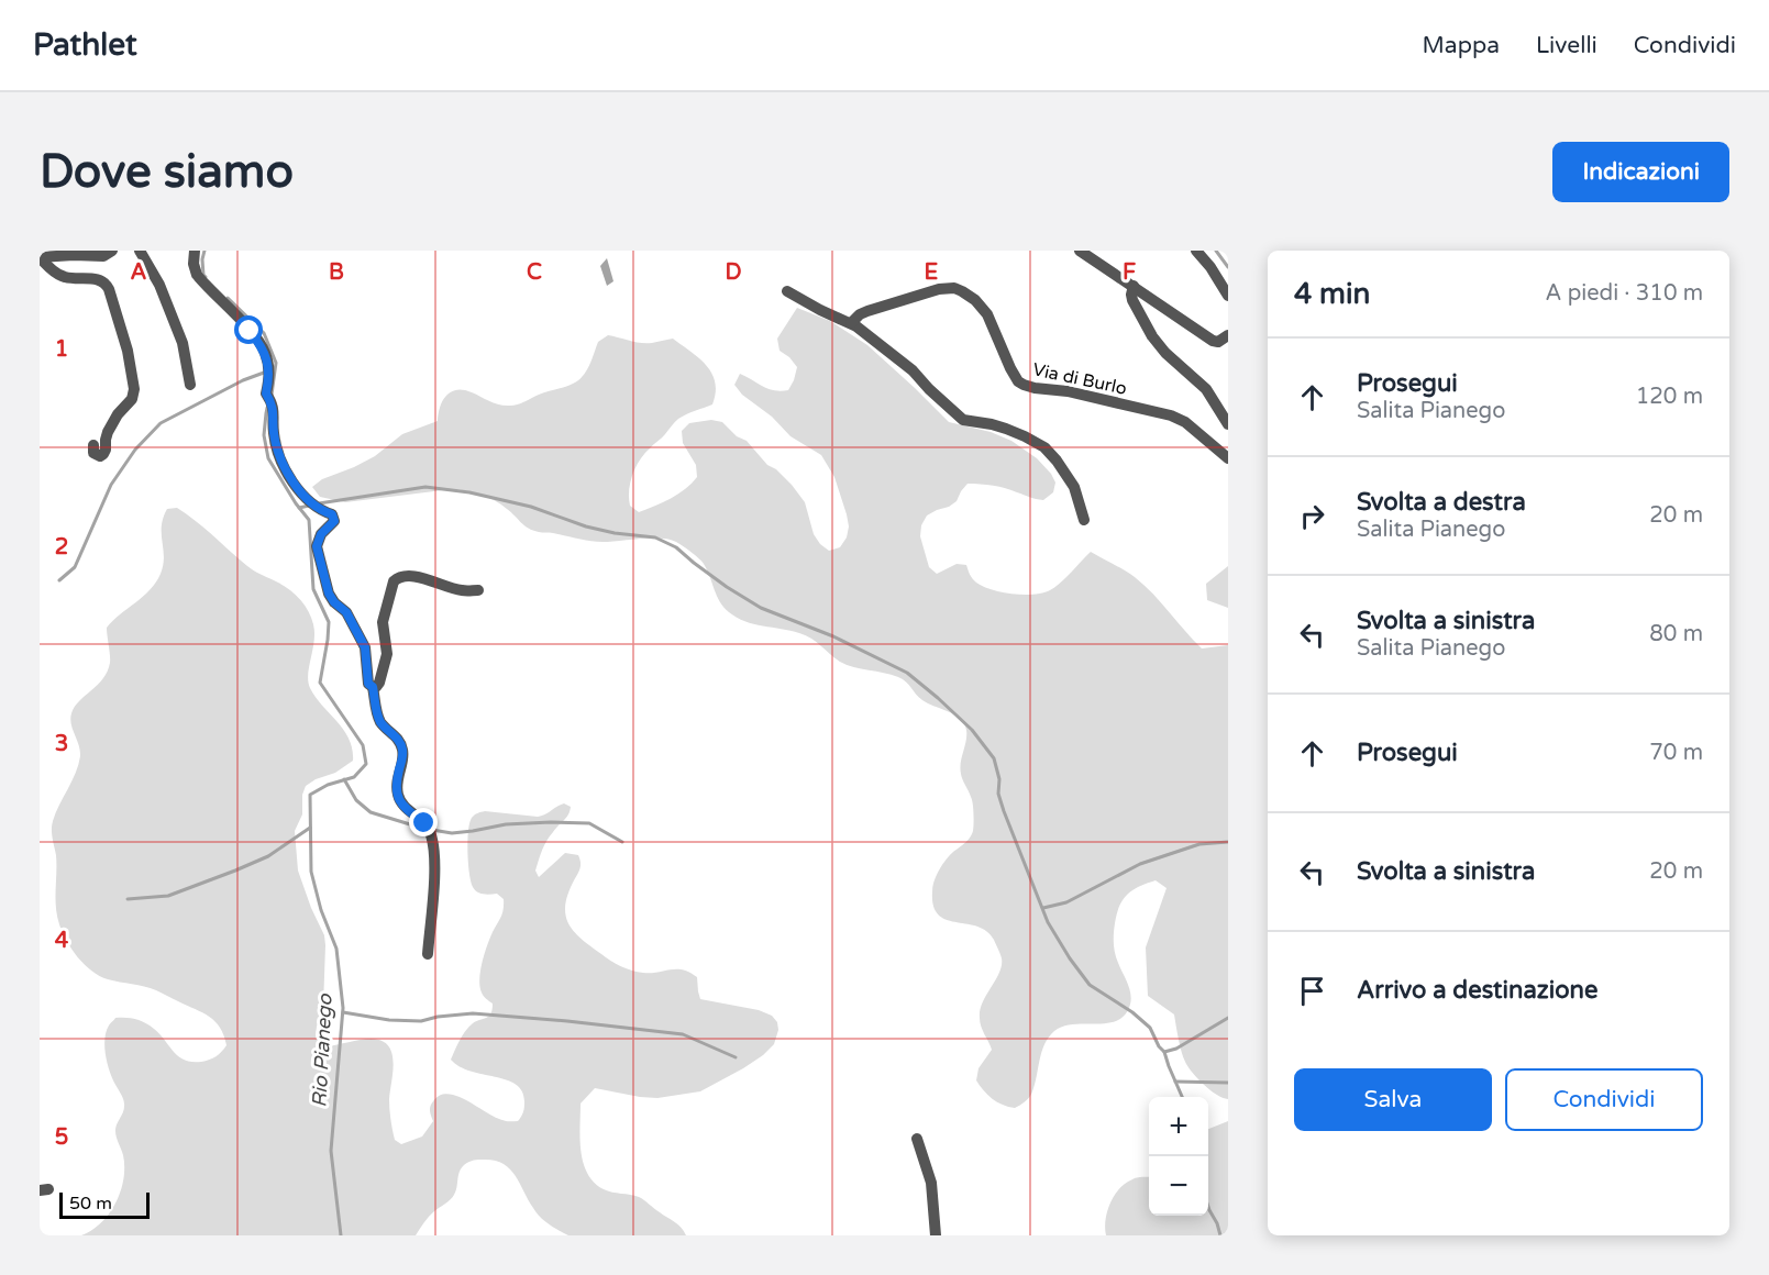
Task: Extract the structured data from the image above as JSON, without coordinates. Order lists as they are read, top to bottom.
{
  "streets": {
    "street": ["Via di Burlo"]
  },
  "water": ["Rio Pianego"],
  "scale_bar": "50 m",
  "page": {
    "header": "Pathlet",
    "nav": ["Mappa", "Livelli", "Condividi"],
    "buttons": [
      "Indicazioni",
      ["Salva", "Condividi"]
    ],
    "title": "Dove siamo",
    "heading": ["4 min", "A piedi · 310 m"],
    "list": [
      ["Prosegui", "Salita Pianego", "120 m"],
      ["Svolta a destra", "Salita Pianego", "20 m"],
      ["Svolta a sinistra", "Salita Pianego", "80 m"],
      ["Prosegui", "70 m"],
      ["Svolta a sinistra", "20 m"],
      "Arrivo a destinazione"
    ],
    "map_buttons": ["+", "−"],
    "scale": "50 m"
  },
  "grid": {
    "columns": [
      "A",
      "B",
      "C",
      "D",
      "E",
      "F"
    ],
    "rows": [
      "1",
      "2",
      "3",
      "4",
      "5"
    ]
  }
}
